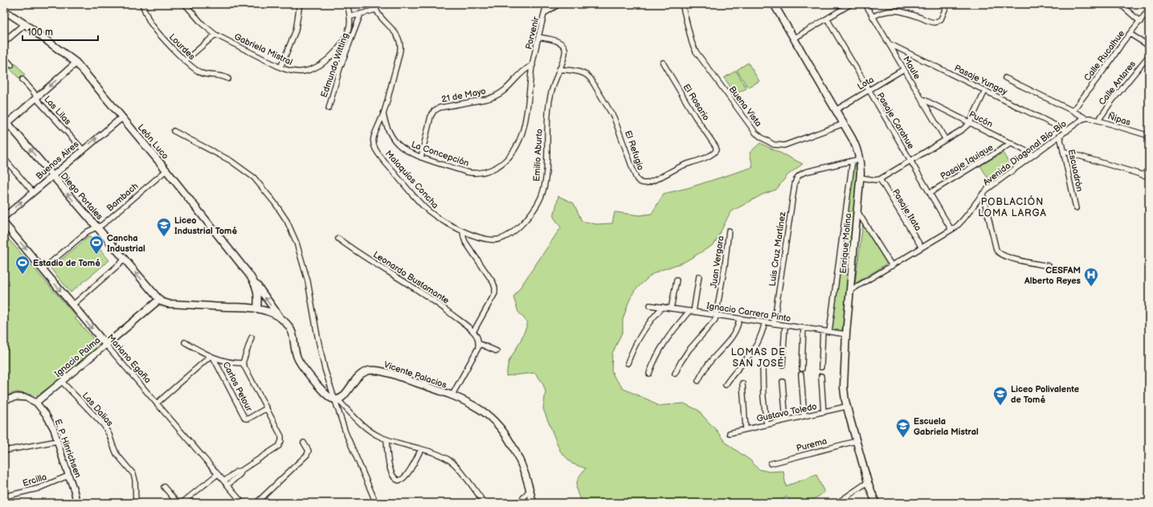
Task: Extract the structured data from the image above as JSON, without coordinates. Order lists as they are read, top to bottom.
{
  "streets": {
    "main road": [
      "León Luco",
      "Diego Portales",
      "Enrique Molina",
      "Ignacio Palma",
      "Mariano Egaña",
      "Vicente Palacios"
    ],
    "street": [
      "Porvenir",
      "Lourdes",
      "Gabriela Mistral",
      "Calle Rucalhue",
      "Edmundo Witting",
      "Maule",
      "Pasaje Yungay",
      "Lota",
      "Calle Antares",
      "21 de Mayo",
      "El Rosario",
      "Buena Vista",
      "Las Lilas",
      "Pucón",
      "Ñipas",
      "Pasaje Carahue",
      "El Refugio",
      "Avenida Diagonal Bío-Bío",
      "La Concepción",
      "Emilio Aburto",
      "Buenos Aires",
      "Pasaje Iquique",
      "Escuadrón",
      "Malaquías Concha",
      "Bambach",
      "Pasaje Itata",
      "Luis Cruz Martínez",
      "Juan Vergara",
      "Leonardo Bustamante",
      "Ignacio Carrera Pinto",
      "Carlos Petour",
      "Las Dalias",
      "Gustavo Toledo",
      "Purema",
      "E. P. Hinrichsen",
      "Ercilla"
    ]
  },
  "crossings": [
    ["Porvenir", "21 de Mayo"],
    ["Porvenir", "La Concepción"],
    ["Porvenir", "Emilio Aburto"],
    ["Gabriela Mistral", "Edmundo Witting"],
    ["Calle Rucalhue", "Ñipas"],
    ["Maule", "Pasaje Yungay"],
    ["Maule", "Lota"],
    ["Maule", "Pucón"],
    ["Pasaje Yungay", "Avenida Diagonal Bío-Bío"],
    ["Lota", "Pasaje Carahue"],
    ["Lota", "Enrique Molina"],
    ["Calle Antares", "Ñipas"],
    ["21 de Mayo", "La Concepción"],
    ["El Rosario", "El Refugio"],
    ["Buena Vista", "Enrique Molina"],
    ["Las Lilas", "Buenos Aires"],
    ["Pucón", "Avenida Diagonal Bío-Bío"],
    ["Pucón", "Pasaje Iquique"],
    ["Ñipas", "Avenida Diagonal Bío-Bío"],
    ["Pasaje Carahue", "Avenida Diagonal Bío-Bío"],
    ["Pasaje Carahue", "Pasaje Iquique"],
    ["León Luco", "Buenos Aires"],
    ["León Luco", "Bambach"],
    ["El Refugio", "Emilio Aburto"],
    ["Avenida Diagonal Bío-Bío", "Escuadrón"],
    ["Avenida Diagonal Bío-Bío", "Pasaje Itata"],
    ["Avenida Diagonal Bío-Bío", "Enrique Molina"],
    ["La Concepción", "Malaquías Concha"],
    ["Emilio Aburto", "Malaquías Concha"],
    ["Buenos Aires", "Diego Portales"],
    ["Diego Portales", "Bambach"],
    ["Diego Portales", "Ignacio Palma"],
    ["Bambach", "Mariano Egaña"],
    ["Enrique Molina", "Luis Cruz Martínez"],
    ["Enrique Molina", "Ignacio Carrera Pinto"],
    ["Enrique Molina", "Gustavo Toledo"],
    ["Enrique Molina", "Purema"],
    ["Luis Cruz Martínez", "Ignacio Carrera Pinto"],
    ["Juan Vergara", "Ignacio Carrera Pinto"],
    ["Ignacio Palma", "Mariano Egaña"],
    ["Ignacio Palma", "Las Dalias"],
    ["Ignacio Palma", "E. P. Hinrichsen"],
    ["Mariano Egaña", "Carlos Petour"],
    ["E. P. Hinrichsen", "Ercilla"]
  ],
  "one_way": ["Buenos Aires", "Diego Portales", "Mariano Egaña"],
  "districts": ["POBLACIÓN LOMA LARGA", "LOMAS DE SAN JOSÉ"],
  "places": {
    "school or university": ["Liceo Industrial Tomé", "Liceo Polivalente de Tomé", "Escuela Gabriela Mistral"],
    "sports": ["Cancha Industrial", "Estadio de Tomé"],
    "hospital": ["CESFAM Alberto Reyes"]
  },
  "scale_bar": "100 m"
}
